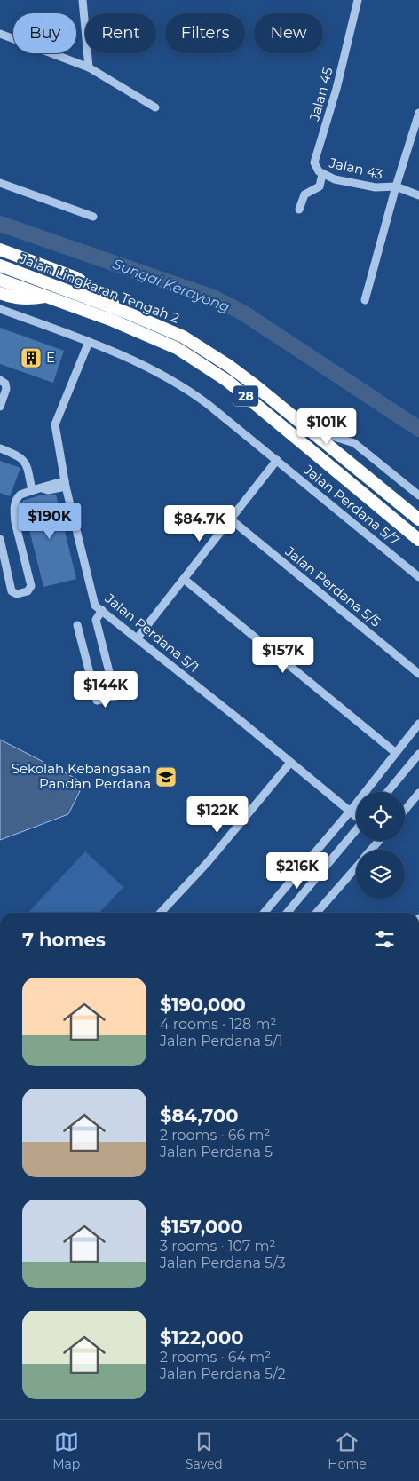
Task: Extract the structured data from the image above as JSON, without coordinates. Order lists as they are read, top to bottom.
{
  "streets": {
    "highway": ["Jalan Lingkaran Tengah 2", "28"],
    "street": [
      "Jalan 45",
      "Jalan 43",
      "Jalan Perdana 5/7",
      "Jalan Perdana 5/5",
      "Jalan Perdana 5/1"
    ]
  },
  "crossings": [
    ["Jalan 45", "Jalan 43"],
    ["Jalan Perdana 5/7", "Jalan Perdana 5/1"]
  ],
  "water": ["Sungai Kerayong"],
  "places": {
    "building": ["E"],
    "school or university": ["Sekolah Kebangsaan Pandan Perdana"]
  },
  "page": {
    "chip": [
      "Buy",
      "Rent",
      "Filters",
      "New"
    ],
    "price": [
      "$101K",
      "$190K",
      "$84.7K",
      "$157K",
      "$144K",
      "$122K",
      "$216K"
    ],
    "heading": "7 homes",
    "list": [
      {
        "name": "$190,000",
        "note": "4 rooms · 128 m² · Jalan Perdana 5/1"
      },
      {
        "name": "$84,700",
        "note": "2 rooms · 66 m² · Jalan Perdana 5"
      },
      {
        "name": "$157,000",
        "note": "3 rooms · 107 m² · Jalan Perdana 5/3"
      },
      {
        "name": "$122,000",
        "note": "2 rooms · 64 m² · Jalan Perdana 5/2"
      }
    ],
    "tabs": ["Map", "Saved", "Home"]
  }
}
